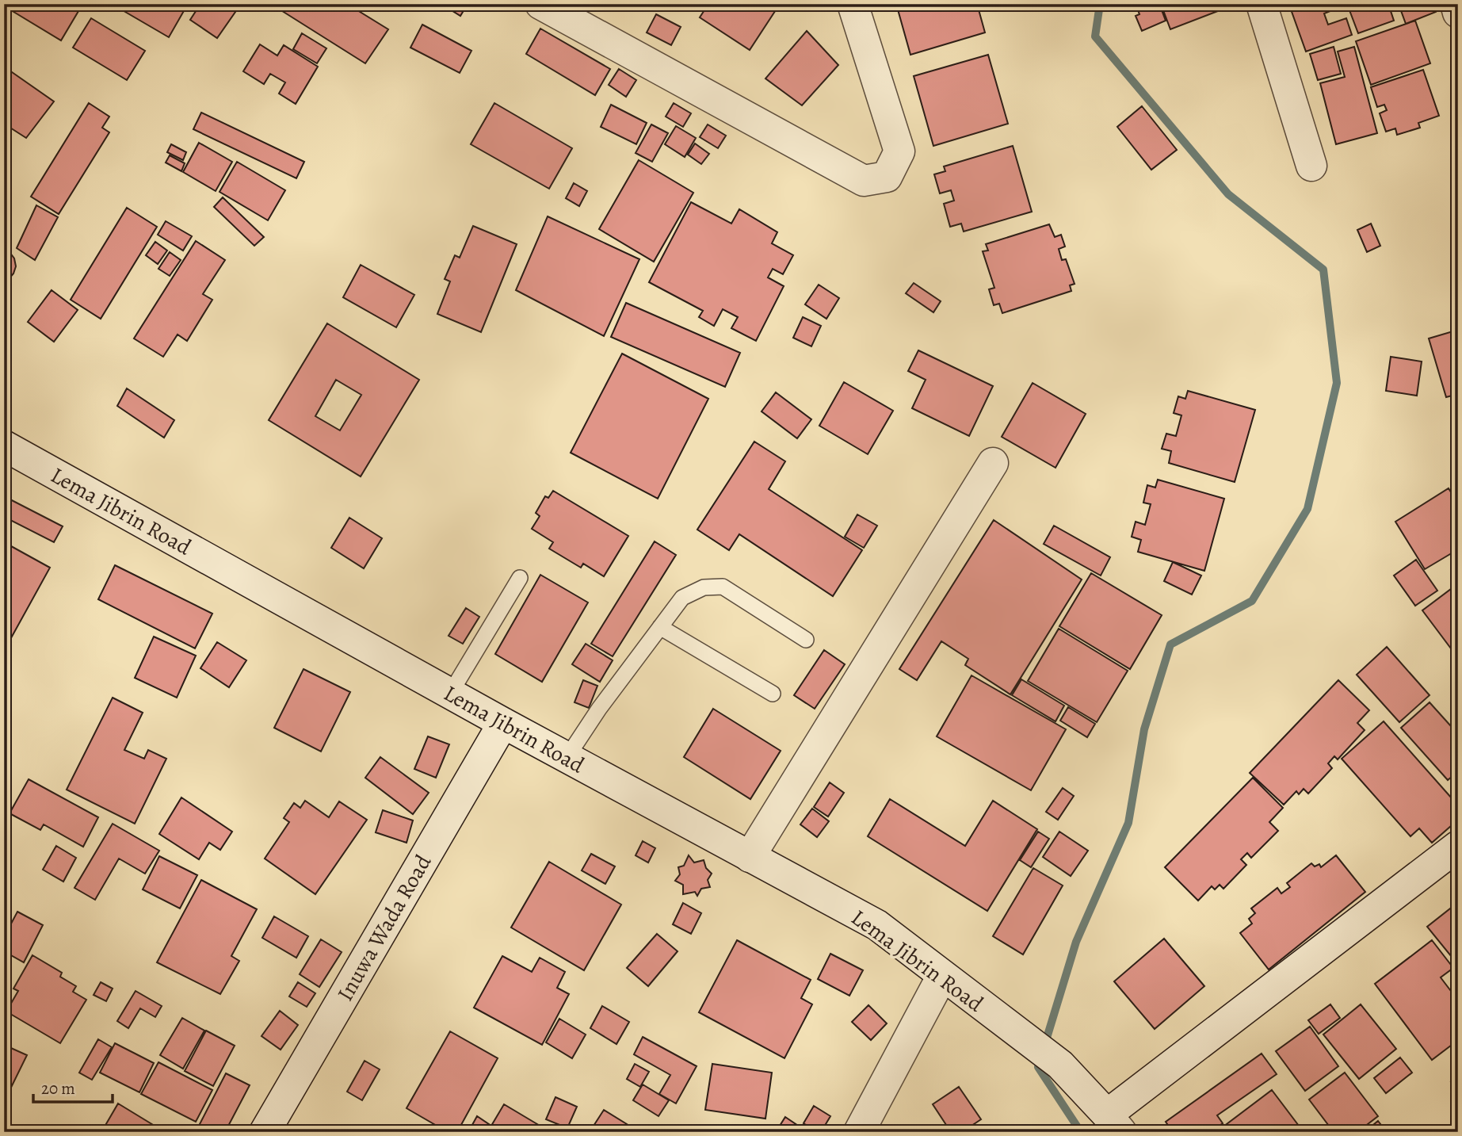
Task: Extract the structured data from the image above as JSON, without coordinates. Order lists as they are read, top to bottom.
{
  "streets": {
    "street": ["Lema Jibrin Road", "Inuwa Wada Road"]
  },
  "crossings": [
    ["Lema Jibrin Road", "Inuwa Wada Road"]
  ],
  "scale_bar": "20 m"
}
